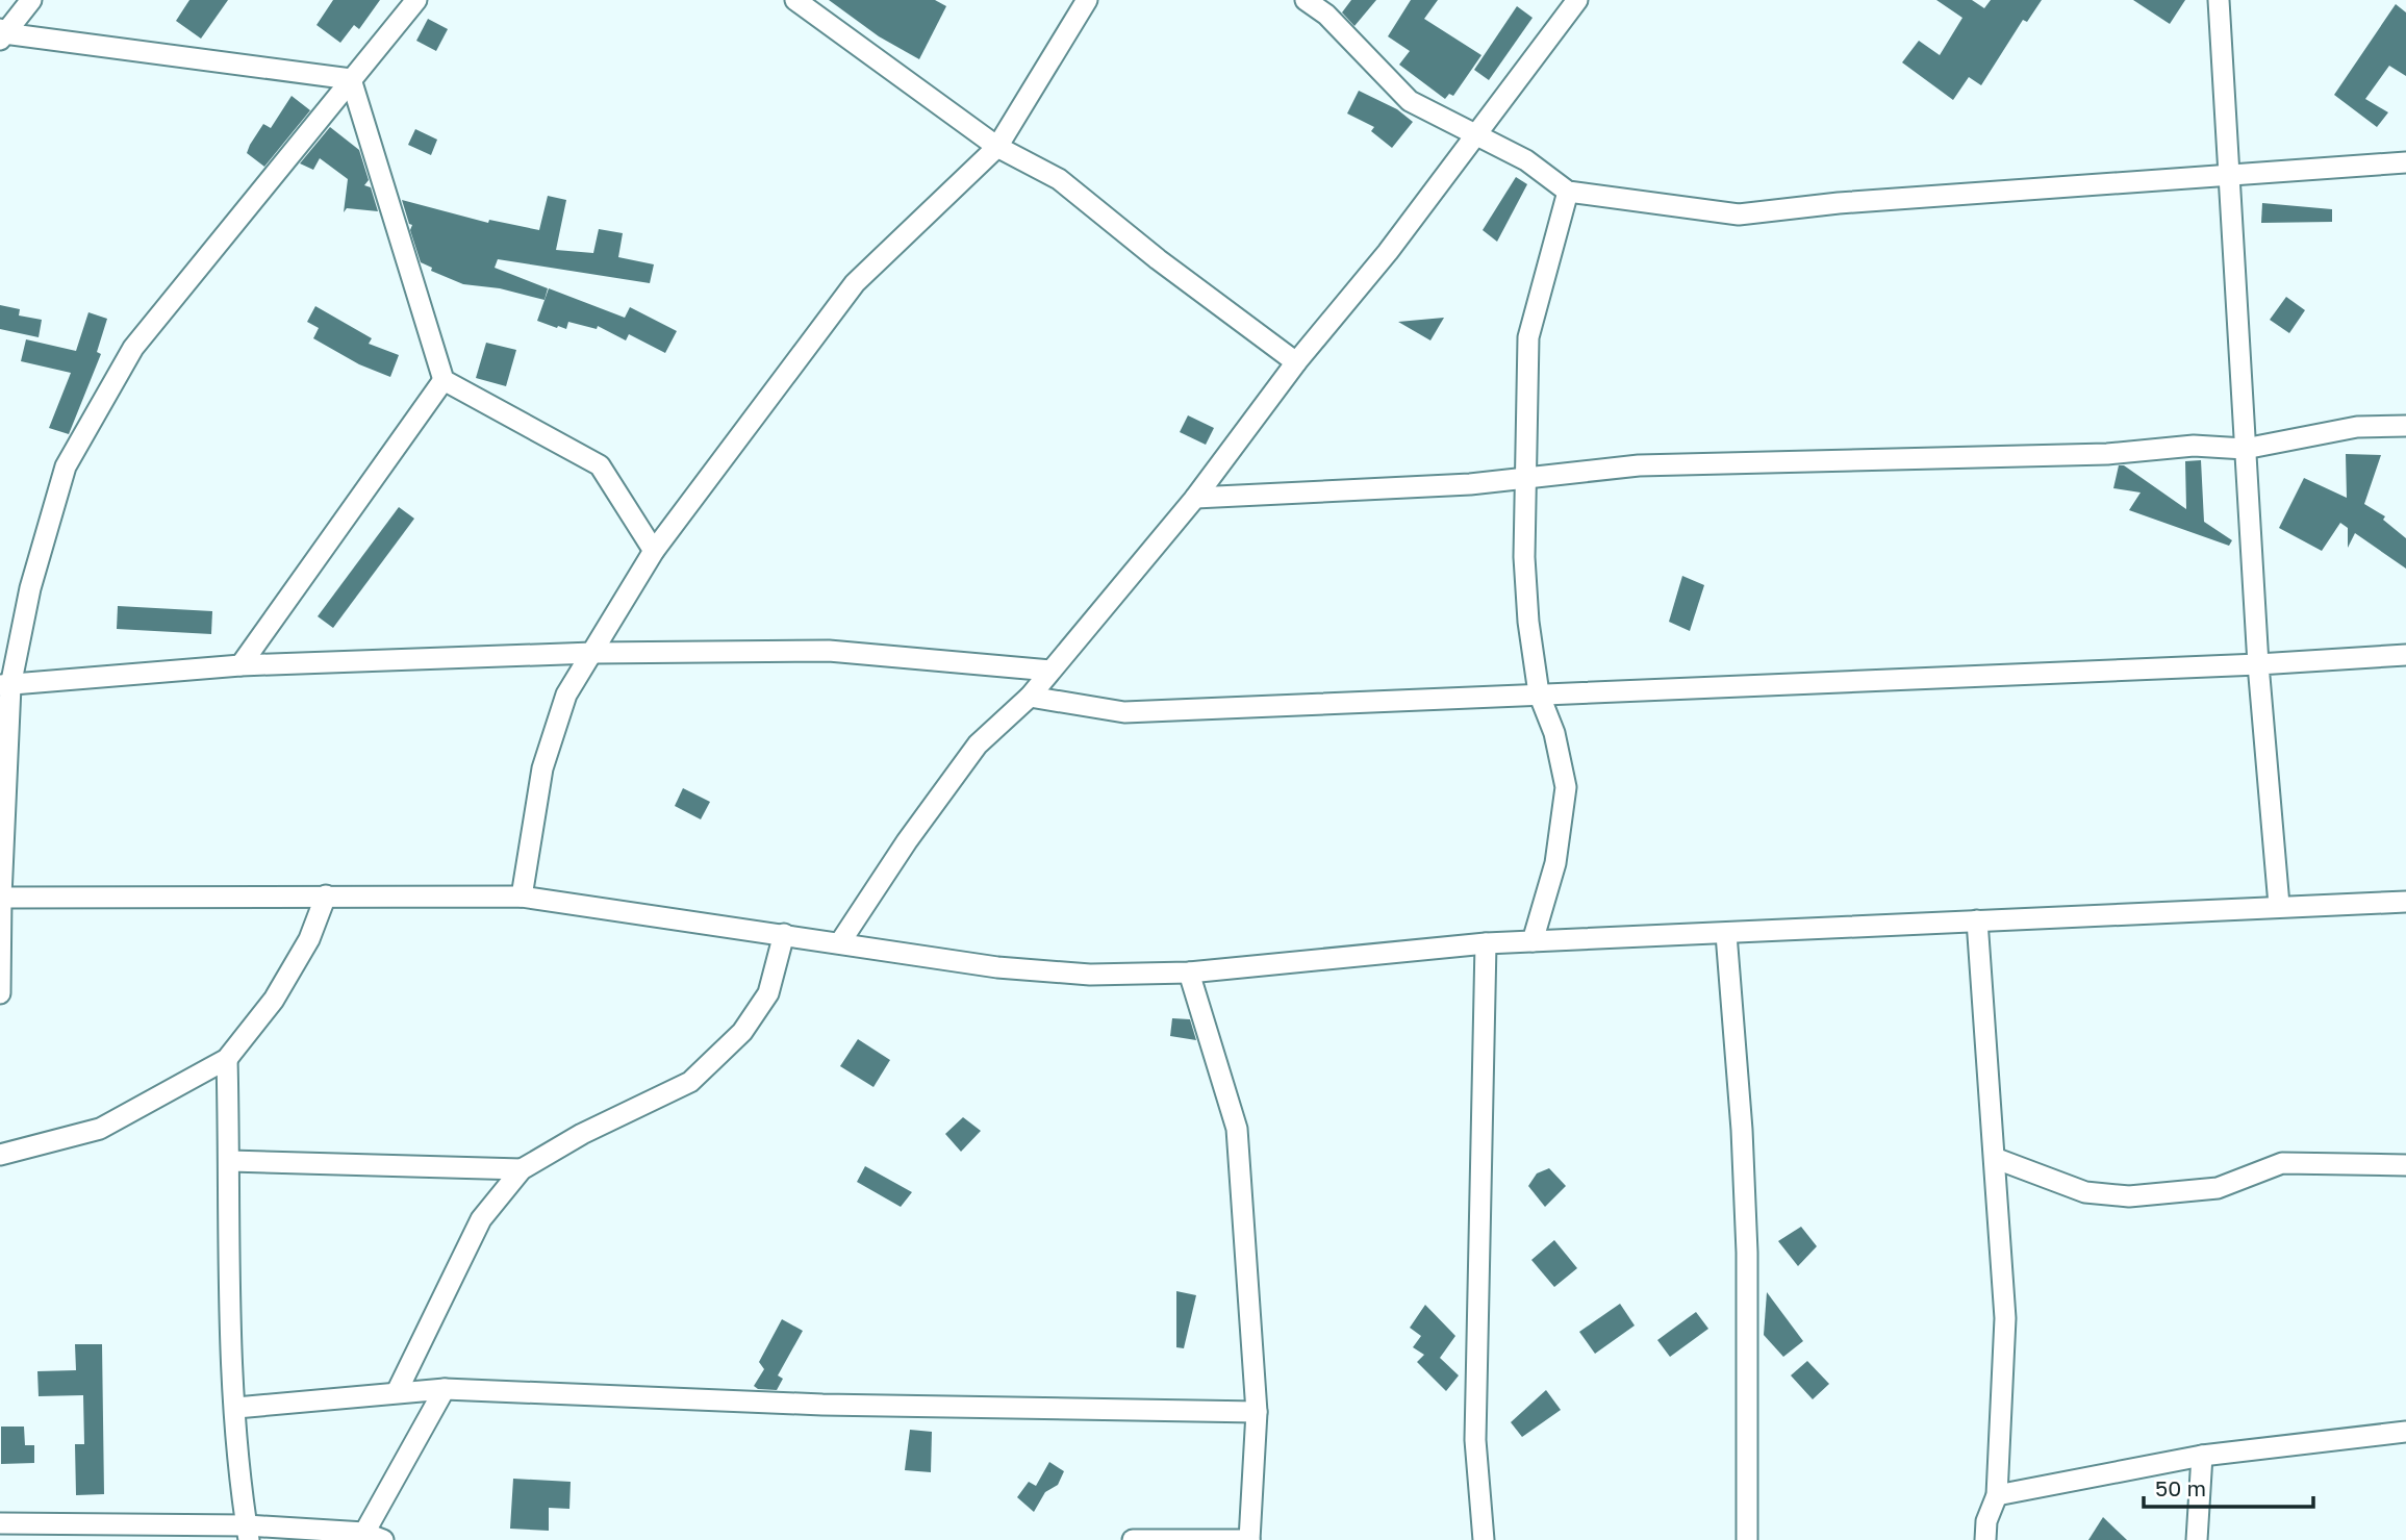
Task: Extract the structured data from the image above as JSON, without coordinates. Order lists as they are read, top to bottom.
{
  "scale_bar": "50 m"
}
